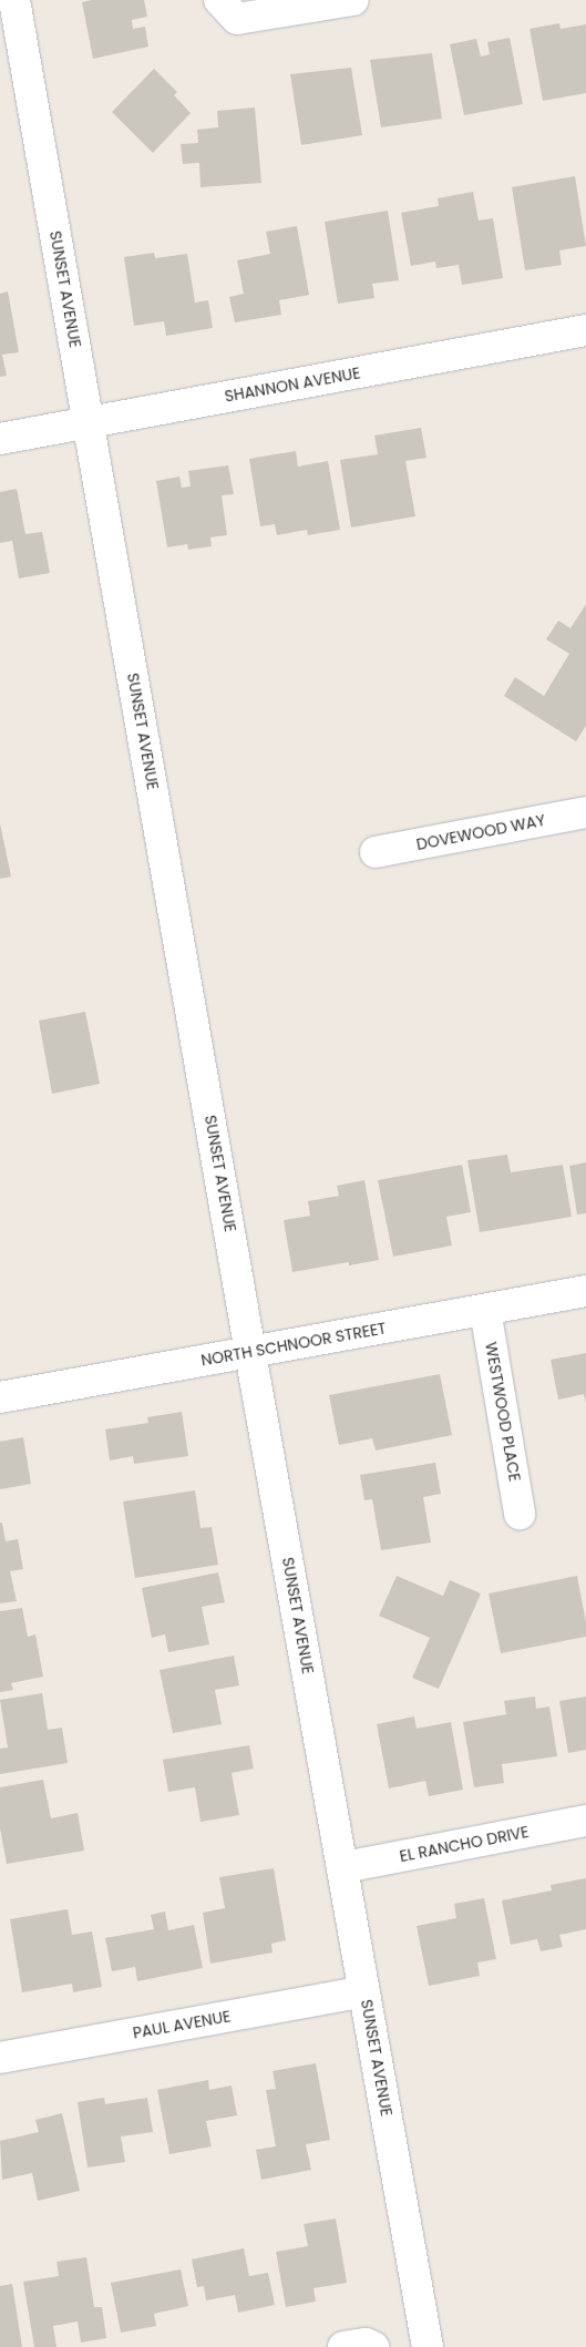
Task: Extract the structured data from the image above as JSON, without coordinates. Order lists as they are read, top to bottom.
{
  "streets": {
    "street": [
      "SUNSET AVENUE",
      "SHANNON AVENUE",
      "DOVEWOOD WAY",
      "NORTH SCHNOOR STREET",
      "WESTWOOD PLACE",
      "EL RANCHO DRIVE",
      "PAUL AVENUE"
    ]
  },
  "crossings": [
    ["SUNSET AVENUE", "SHANNON AVENUE"],
    ["SUNSET AVENUE", "NORTH SCHNOOR STREET"],
    ["SUNSET AVENUE", "EL RANCHO DRIVE"],
    ["SUNSET AVENUE", "PAUL AVENUE"],
    ["NORTH SCHNOOR STREET", "WESTWOOD PLACE"]
  ]
}
